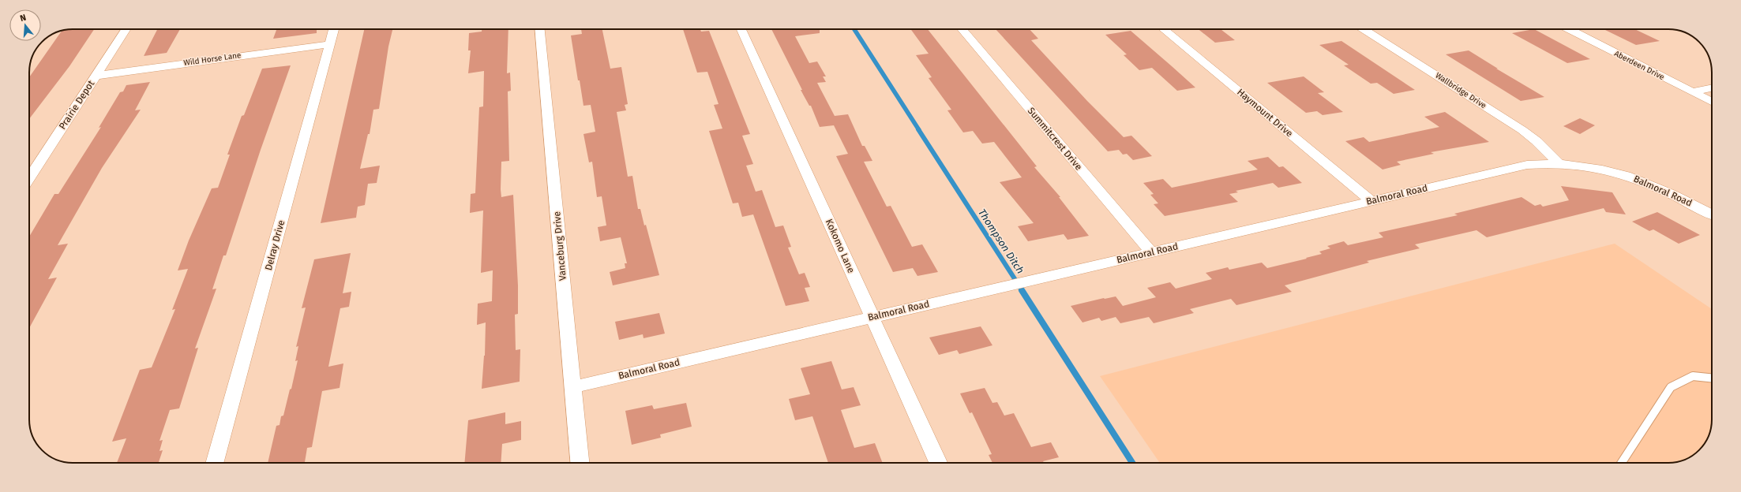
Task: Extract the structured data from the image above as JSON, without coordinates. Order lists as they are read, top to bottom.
{
  "streets": {
    "street": [
      "Wild Horse Lane",
      "Aberdeen Drive",
      "Wallbridge Drive",
      "Prairie Depot",
      "Haymount Drive",
      "Summitcrest Drive",
      "Balmoral Road",
      "Delray Drive",
      "Vanceburg Drive",
      "Kokomo Lane"
    ]
  },
  "crossings": [
    ["Wild Horse Lane", "Prairie Depot"],
    ["Wild Horse Lane", "Delray Drive"],
    ["Wallbridge Drive", "Balmoral Road"],
    ["Haymount Drive", "Balmoral Road"],
    ["Summitcrest Drive", "Balmoral Road"],
    ["Balmoral Road", "Vanceburg Drive"],
    ["Balmoral Road", "Kokomo Lane"]
  ],
  "water": ["Thompson Ditch"],
  "north": "top"
}
